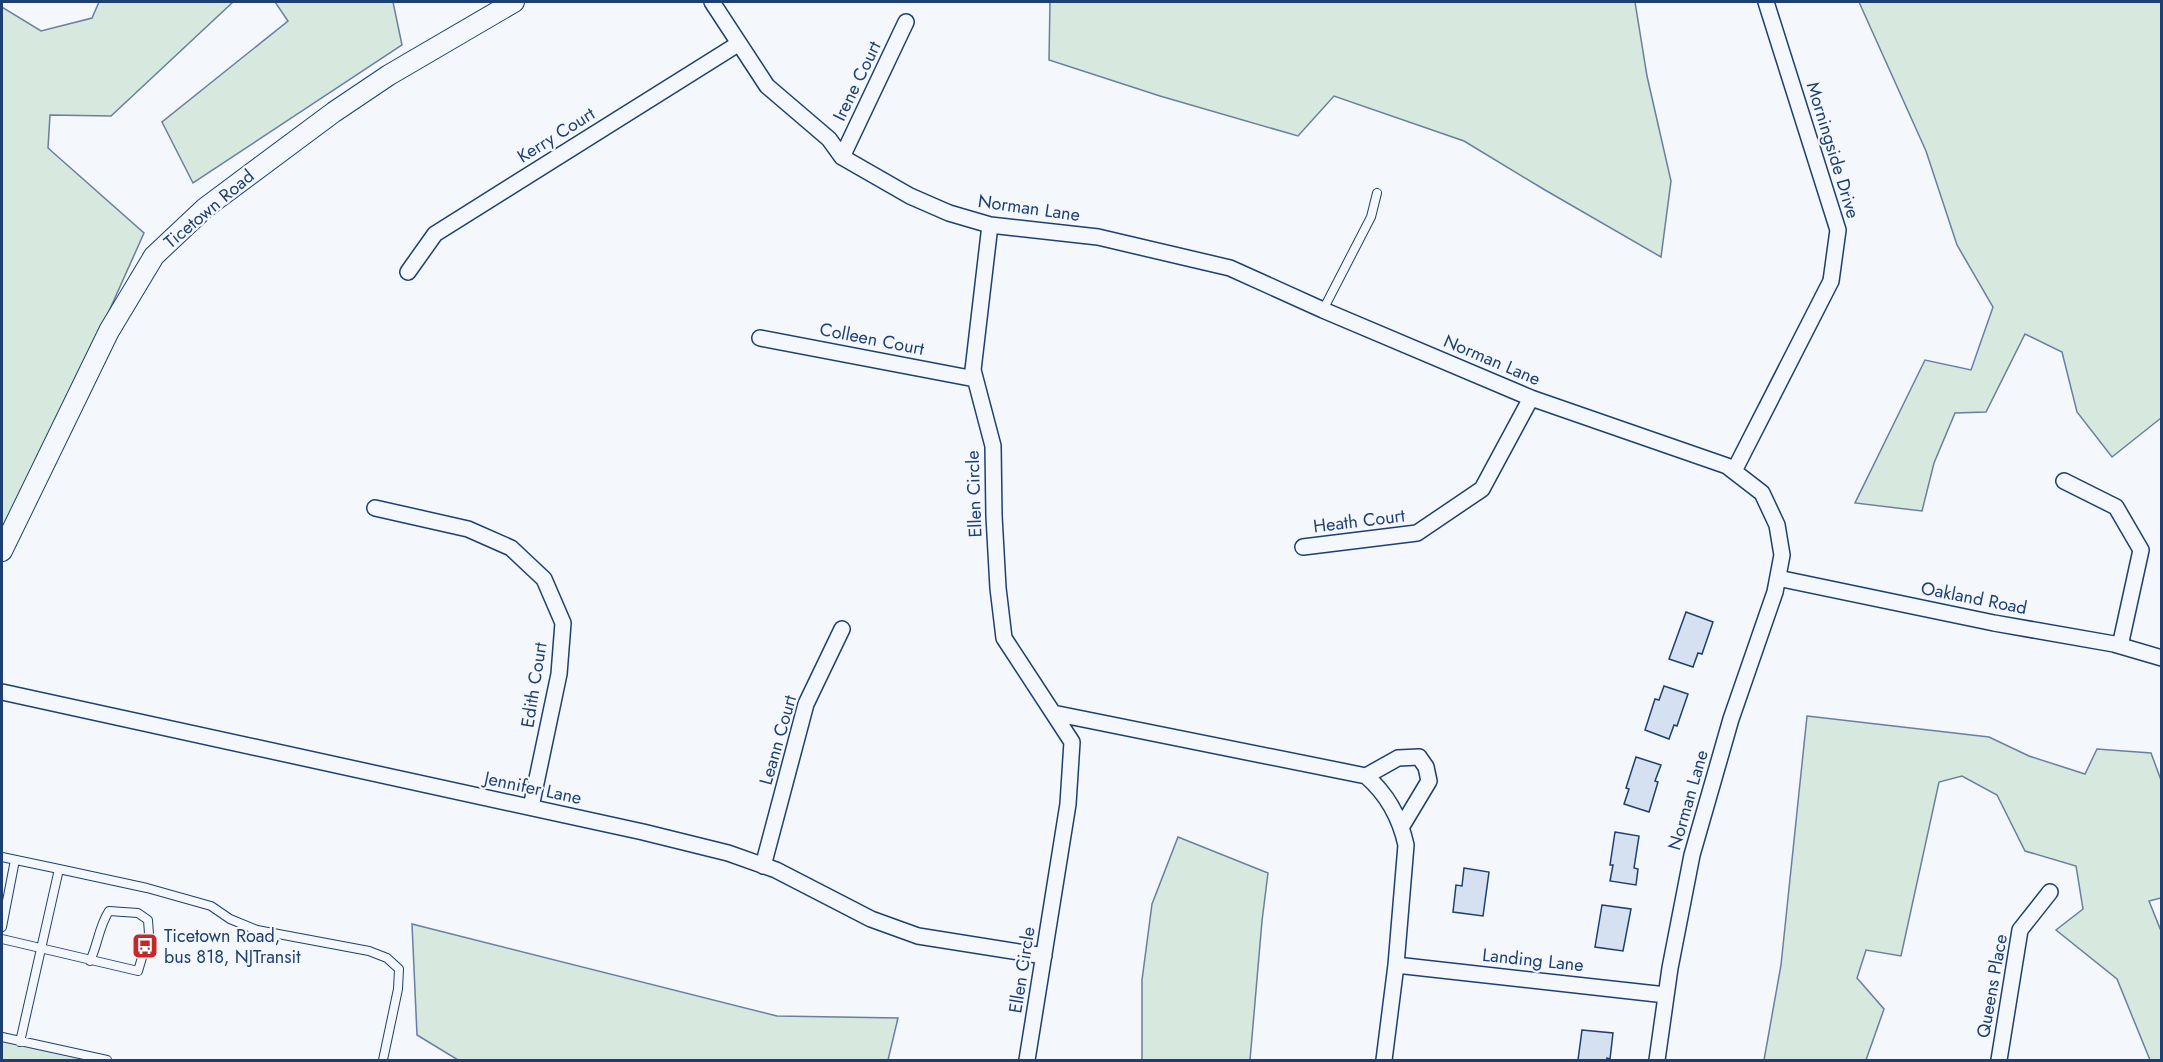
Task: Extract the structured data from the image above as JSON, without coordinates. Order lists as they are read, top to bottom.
{
  "streets": {
    "street": [
      "Irene Court",
      "Kerry Court",
      "Morningside Drive",
      "Norman Lane",
      "Ticetown Road",
      "Colleen Court",
      "Ellen Circle",
      "Heath Court",
      "Oakland Road",
      "Edith Court",
      "Leann Court",
      "Jennifer Lane",
      "Landing Lane",
      "Queens Place"
    ]
  },
  "crossings": [
    ["Irene Court", "Norman Lane"],
    ["Kerry Court", "Norman Lane"],
    ["Morningside Drive", "Norman Lane"],
    ["Norman Lane", "Ellen Circle"],
    ["Norman Lane", "Heath Court"],
    ["Norman Lane", "Oakland Road"],
    ["Norman Lane", "Landing Lane"],
    ["Colleen Court", "Ellen Circle"],
    ["Ellen Circle", "Jennifer Lane"],
    ["Edith Court", "Jennifer Lane"],
    ["Leann Court", "Jennifer Lane"]
  ],
  "places": {
    "bus stop": ["Ticetown Road, bus 818, NJTransit"]
  }
}
